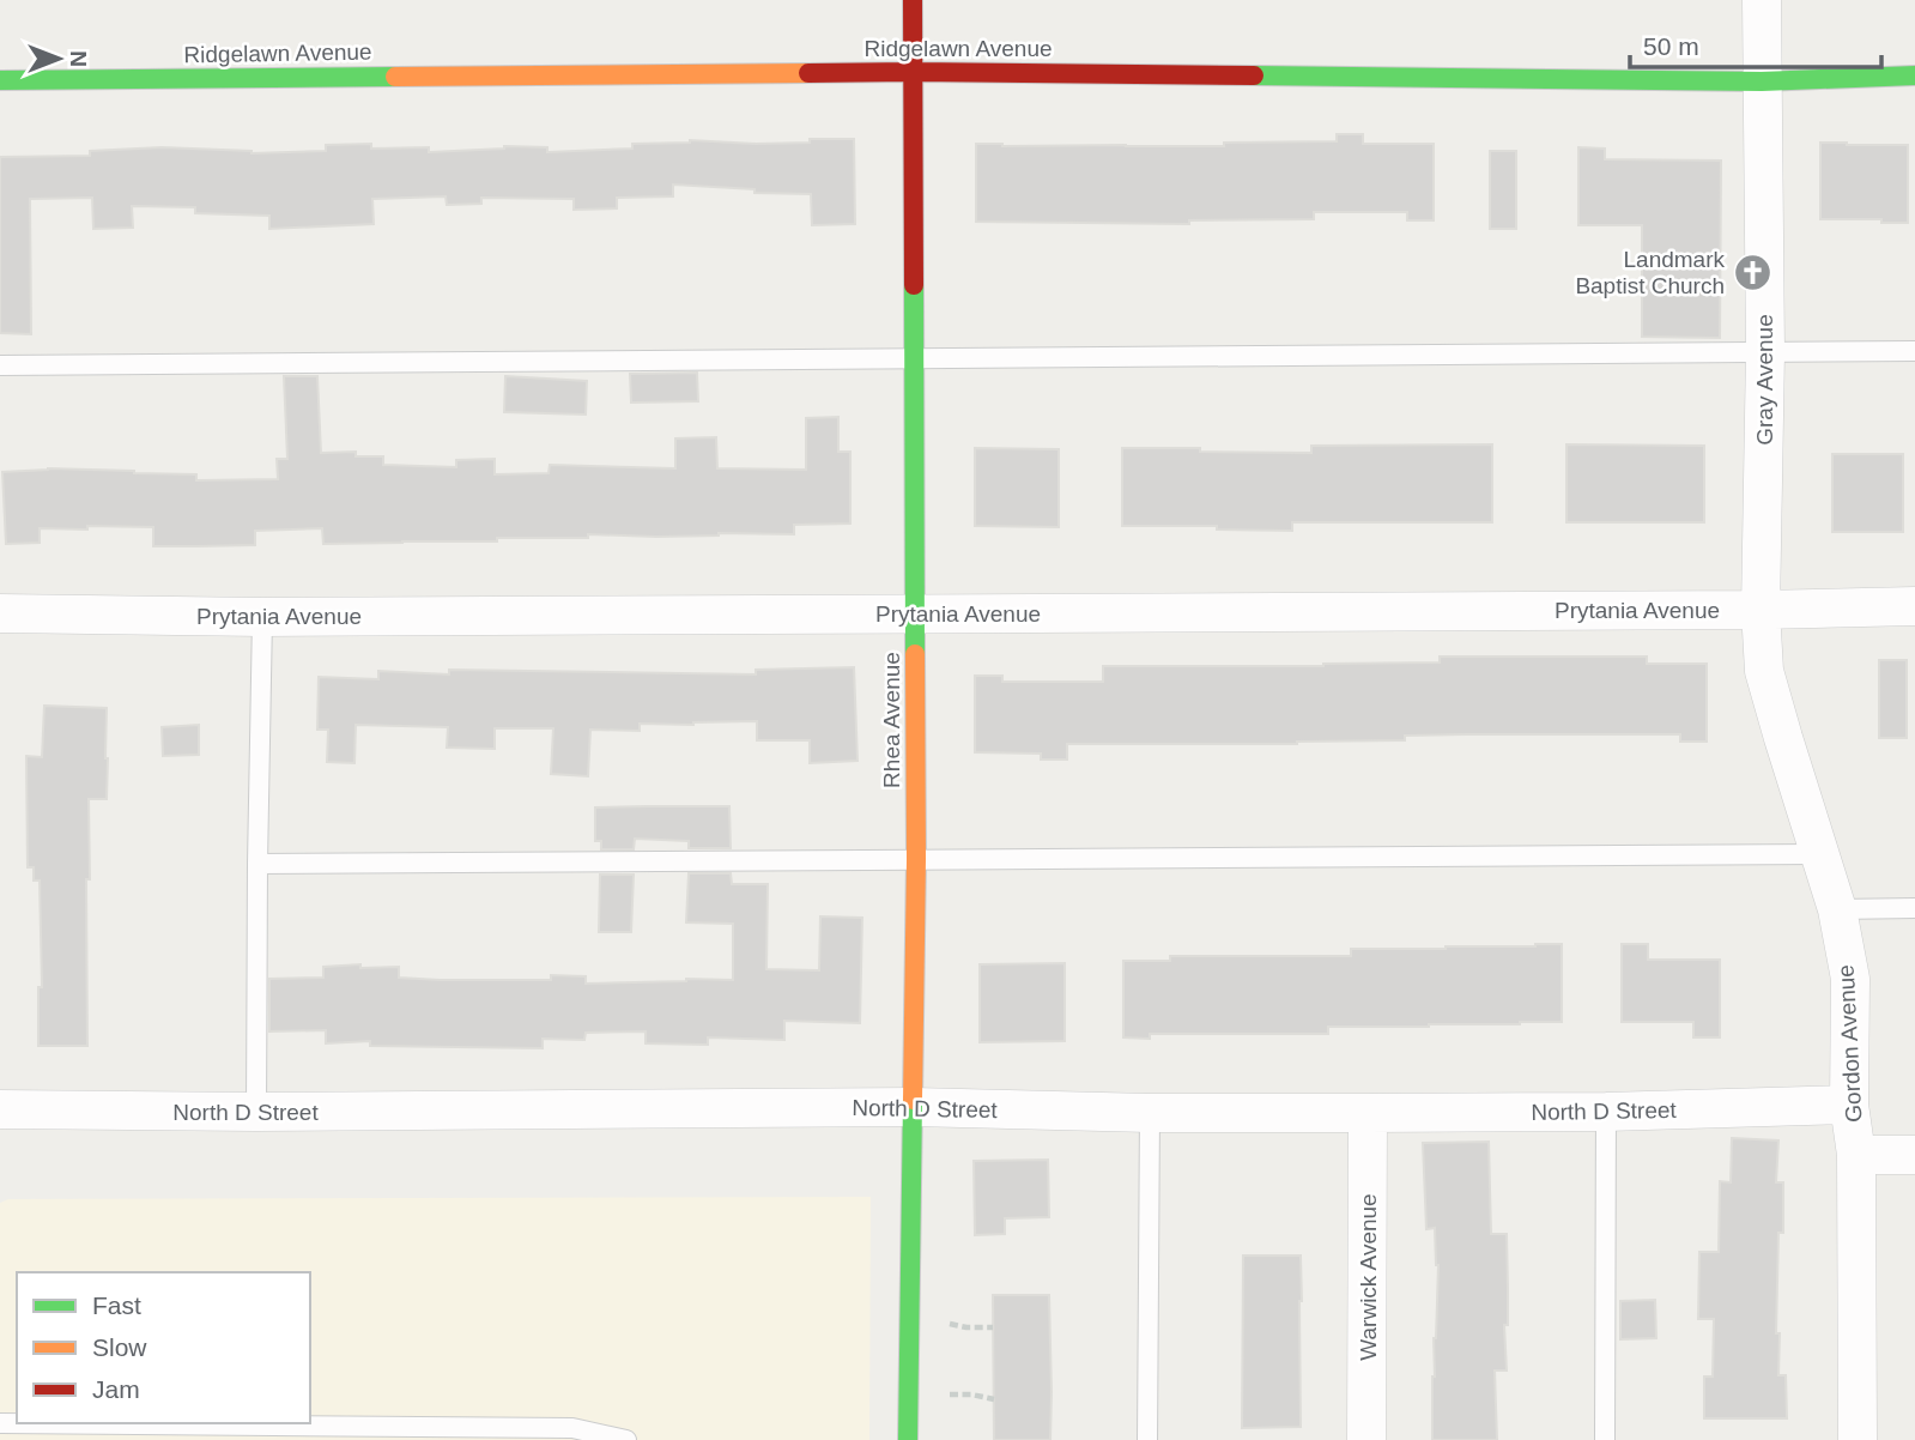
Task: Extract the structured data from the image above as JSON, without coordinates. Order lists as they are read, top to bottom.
{
  "streets": {
    "street": [
      "Ridgelawn Avenue",
      "Gray Avenue",
      "Prytania Avenue",
      "Rhea Avenue",
      "Gordon Avenue",
      "North D Street",
      "Warwick Avenue"
    ]
  },
  "crossings": [
    ["Ridgelawn Avenue", "Gray Avenue"],
    ["Ridgelawn Avenue", "Rhea Avenue"],
    ["Gray Avenue", "Prytania Avenue"],
    ["Gray Avenue", "Gordon Avenue"],
    ["Prytania Avenue", "Rhea Avenue"],
    ["Prytania Avenue", "Gordon Avenue"],
    ["Rhea Avenue", "North D Street"],
    ["Gordon Avenue", "North D Street"],
    ["North D Street", "Warwick Avenue"]
  ],
  "places": {
    "church": ["Landmark Baptist Church"]
  },
  "legend": ["Fast", "Slow", "Jam"],
  "scale_bar": "50 m",
  "north": "right"
}
